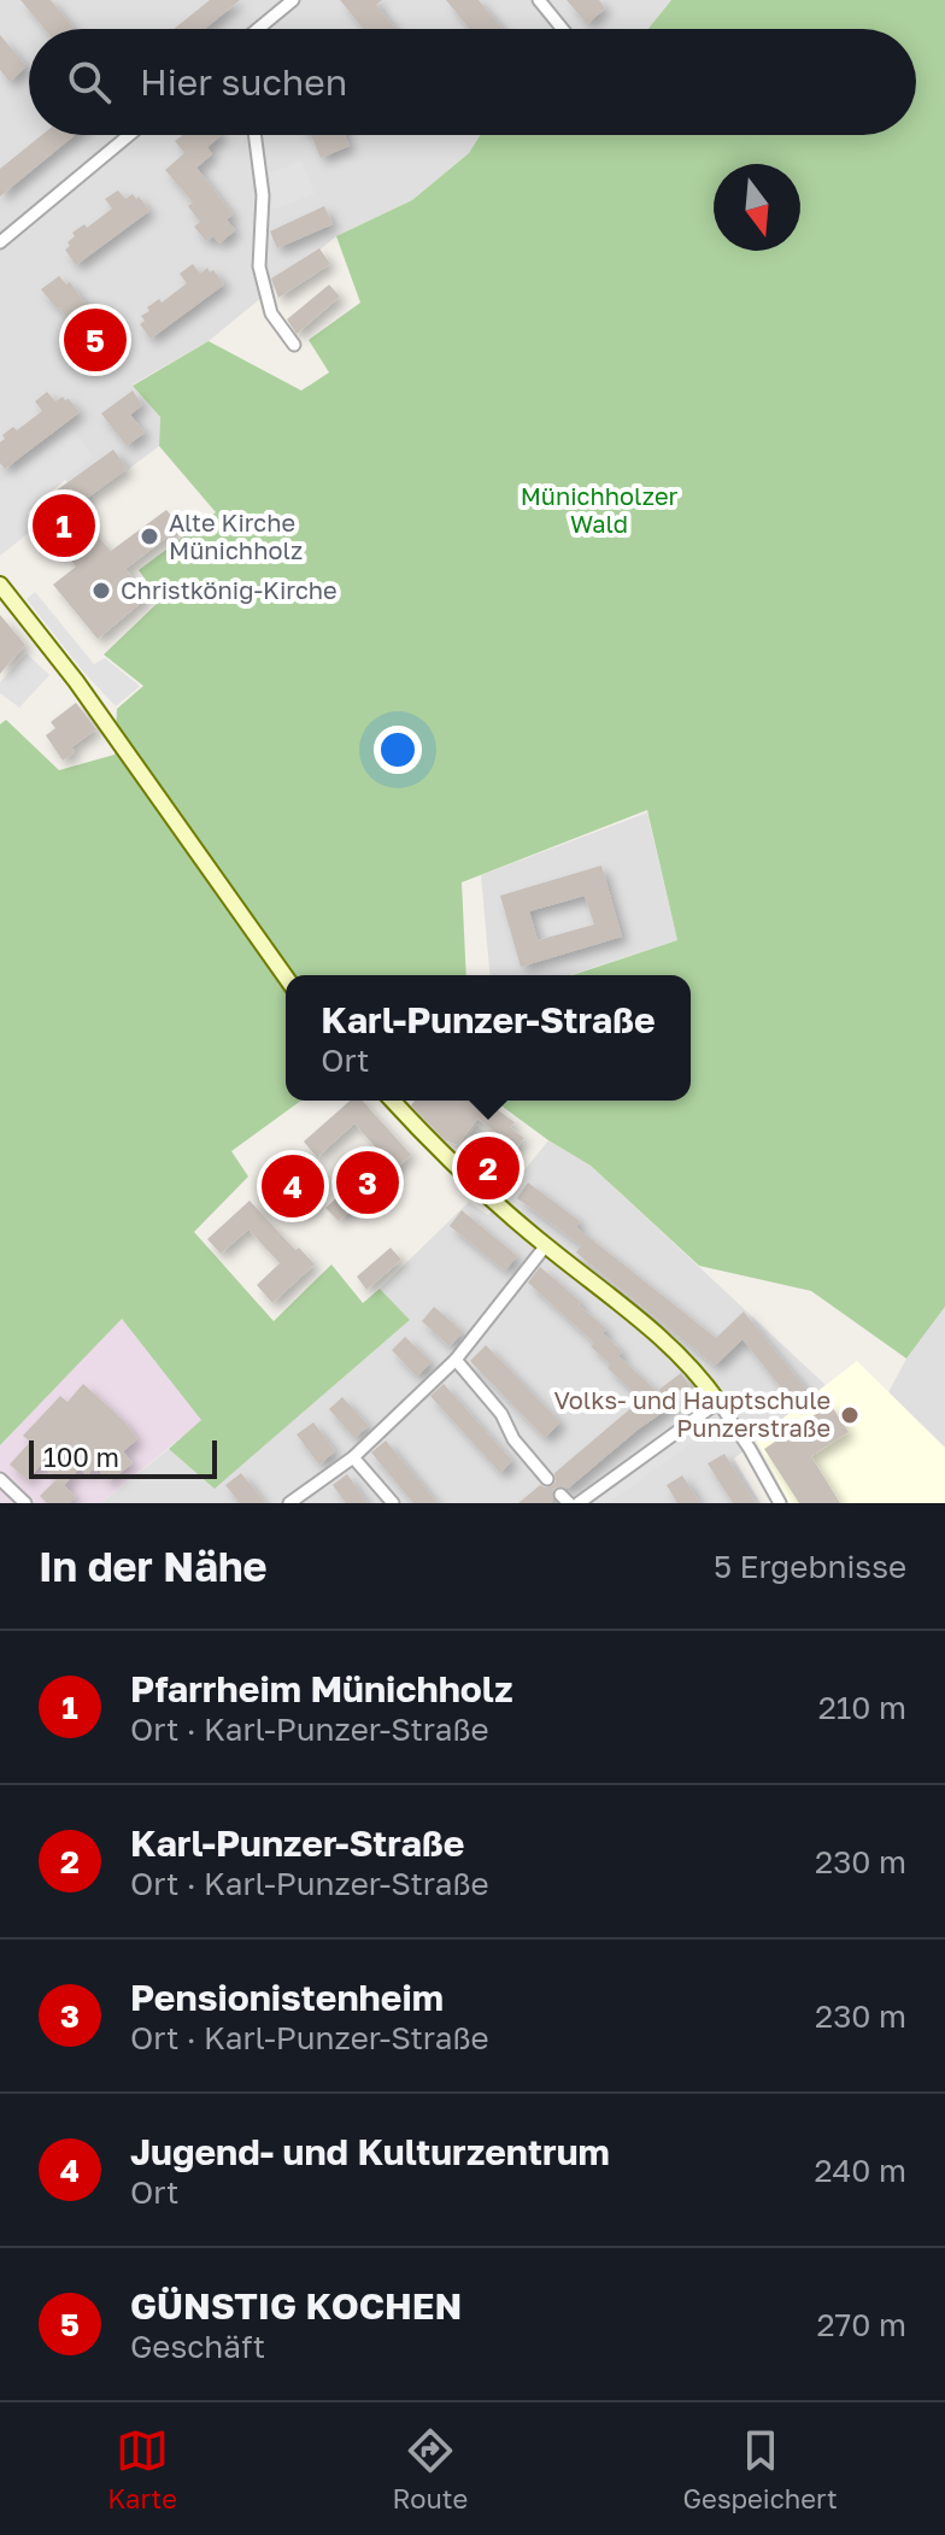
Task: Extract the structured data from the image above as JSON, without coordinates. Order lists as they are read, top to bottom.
{
  "parks": ["Münichholzer Wald"],
  "places": ["Alte Kirche Münichholz", "Christkönig-Kirche", "Volks- und Hauptschule Punzerstraße"],
  "scale_bar": "100 m",
  "north": "bottom",
  "page": {
    "search": "Hier suchen",
    "pins": [
      "5",
      "1",
      "2",
      "3",
      "4"
    ],
    "popup": ["Karl-Punzer-Straße", "Ort"],
    "scale": "100 m",
    "heading": ["In der Nähe", "5 Ergebnisse"],
    "list": [
      {
        "mark": "1",
        "name": "Pfarrheim Münichholz",
        "note": "Ort · Karl-Punzer-Straße",
        "value": "210 m"
      },
      {
        "mark": "2",
        "name": "Karl-Punzer-Straße",
        "note": "Ort · Karl-Punzer-Straße",
        "value": "230 m"
      },
      {
        "mark": "3",
        "name": "Pensionistenheim",
        "note": "Ort · Karl-Punzer-Straße",
        "value": "230 m"
      },
      {
        "mark": "4",
        "name": "Jugend- und Kulturzentrum",
        "note": "Ort",
        "value": "240 m"
      },
      {
        "mark": "5",
        "name": "GÜNSTIG KOCHEN",
        "note": "Geschäft",
        "value": "270 m"
      }
    ],
    "nav": ["Karte", "Route", "Gespeichert"]
  }
}
